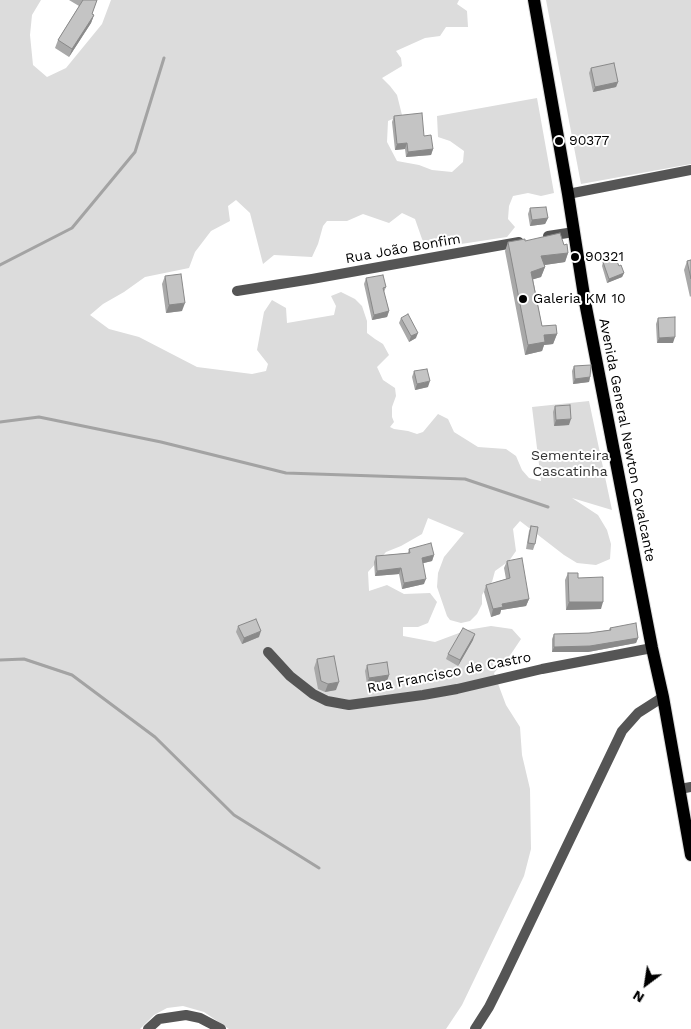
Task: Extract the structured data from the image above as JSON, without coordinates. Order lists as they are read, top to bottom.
{
  "streets": {
    "main road": ["Avenida General Newton Cavalcante"],
    "street": ["Rua João Bonfim", "Rua Francisco de Castro"]
  },
  "crossings": [
    ["Rua João Bonfim", "Avenida General Newton Cavalcante"],
    ["Avenida General Newton Cavalcante", "Rua Francisco de Castro"]
  ],
  "parks": ["Sementeira Cascatinha"],
  "places": ["90377", "90321", "Galeria KM 10"],
  "north": "bottom left"
}
